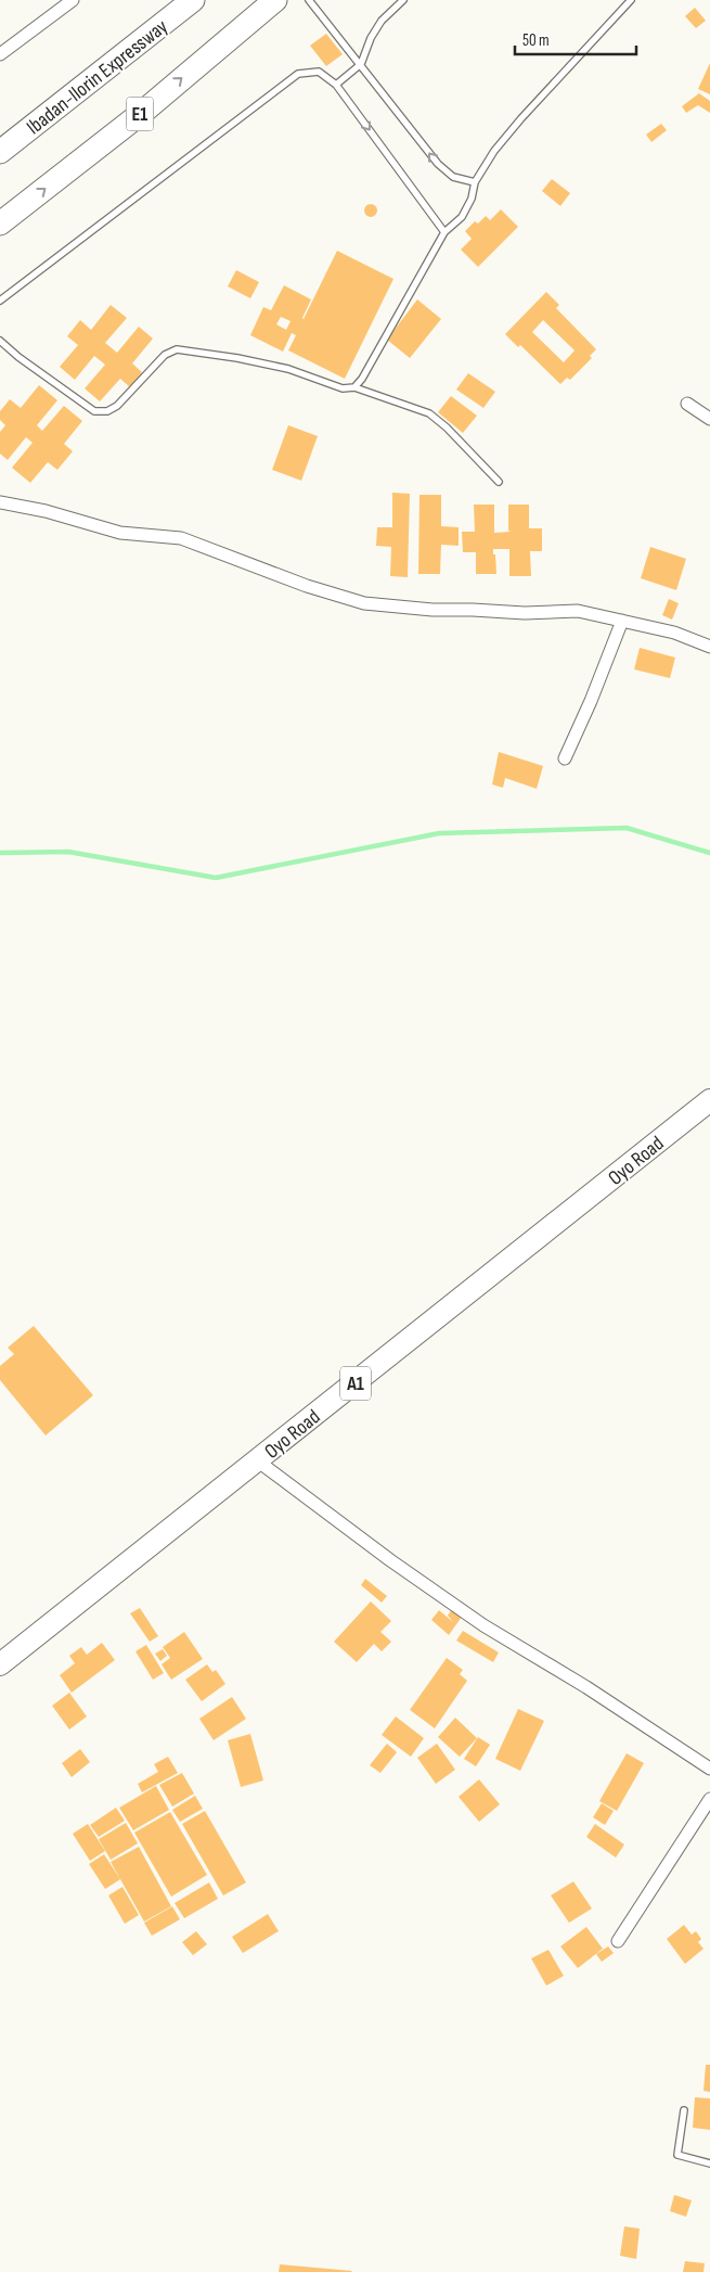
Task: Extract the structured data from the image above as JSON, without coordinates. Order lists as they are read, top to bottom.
{
  "streets": {
    "highway": [
      "Ibadan-Ilorin Expressway",
      "E1",
      "Oyo Road",
      "A1"
    ]
  },
  "scale_bar": "50 m"
}
